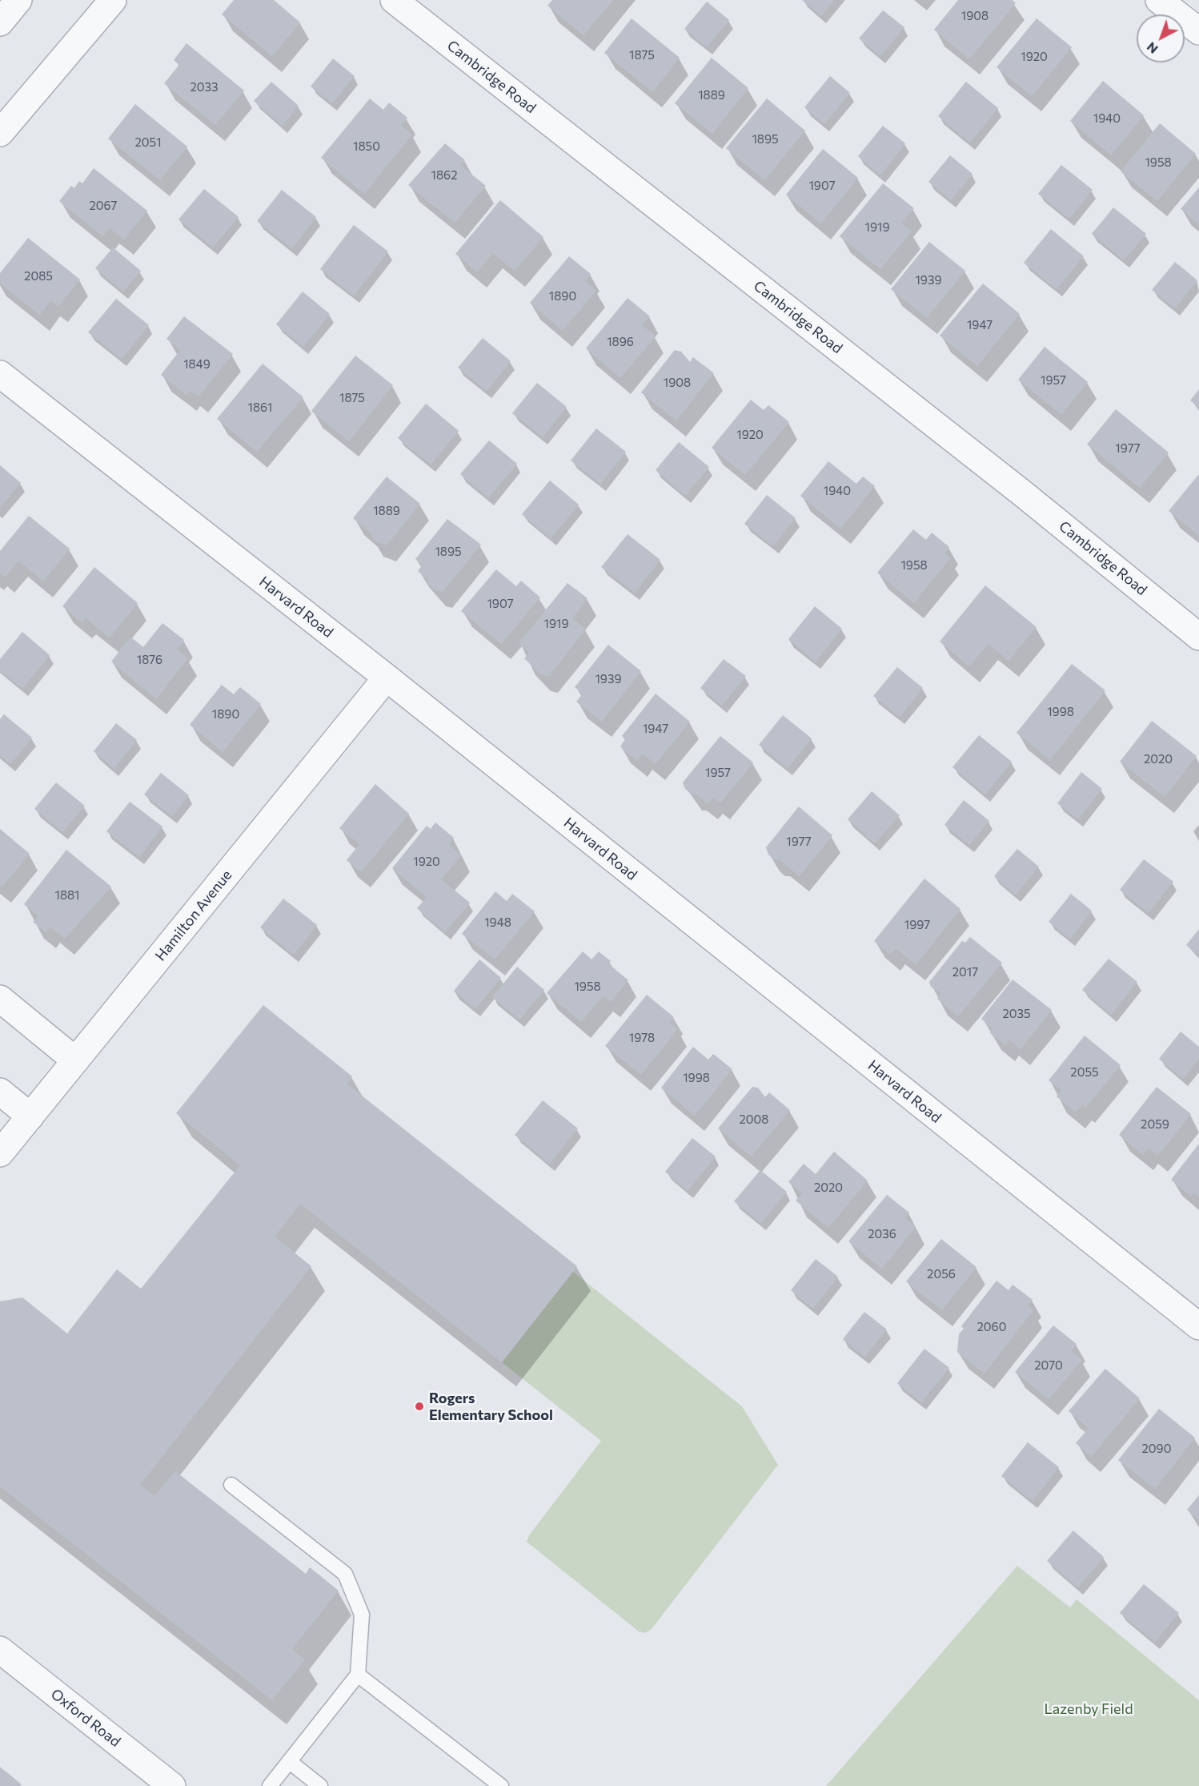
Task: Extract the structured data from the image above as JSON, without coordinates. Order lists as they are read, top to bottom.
{
  "streets": {
    "street": [
      "Cambridge Road",
      "Harvard Road",
      "Hamilton Avenue",
      "Oxford Road"
    ]
  },
  "crossings": [
    ["Harvard Road", "Hamilton Avenue"]
  ],
  "parks": ["Lazenby Field"],
  "places": ["Rogers Elementary School"],
  "house_numbers": [
    "1908",
    "1875",
    "1920",
    "2033",
    "1889",
    "1940",
    "1895",
    "2051",
    "1850",
    "1958",
    "1862",
    "1907",
    "2067",
    "1919",
    "2085",
    "1939",
    "1890",
    "1947",
    "1896",
    "1849",
    "1957",
    "1908",
    "1875",
    "1861",
    "1920",
    "1977",
    "1940",
    "1889",
    "1895",
    "1958",
    "1907",
    "1919",
    "1876",
    "1939",
    "1998",
    "1890",
    "1947",
    "2020",
    "1957",
    "1977",
    "1920",
    "1881",
    "1948",
    "1997",
    "2017",
    "1958",
    "2035",
    "1978",
    "2055",
    "1998",
    "2008",
    "2059",
    "2020",
    "2036",
    "2056",
    "2060",
    "2070",
    "2090"
  ],
  "north": "bottom left"
}
